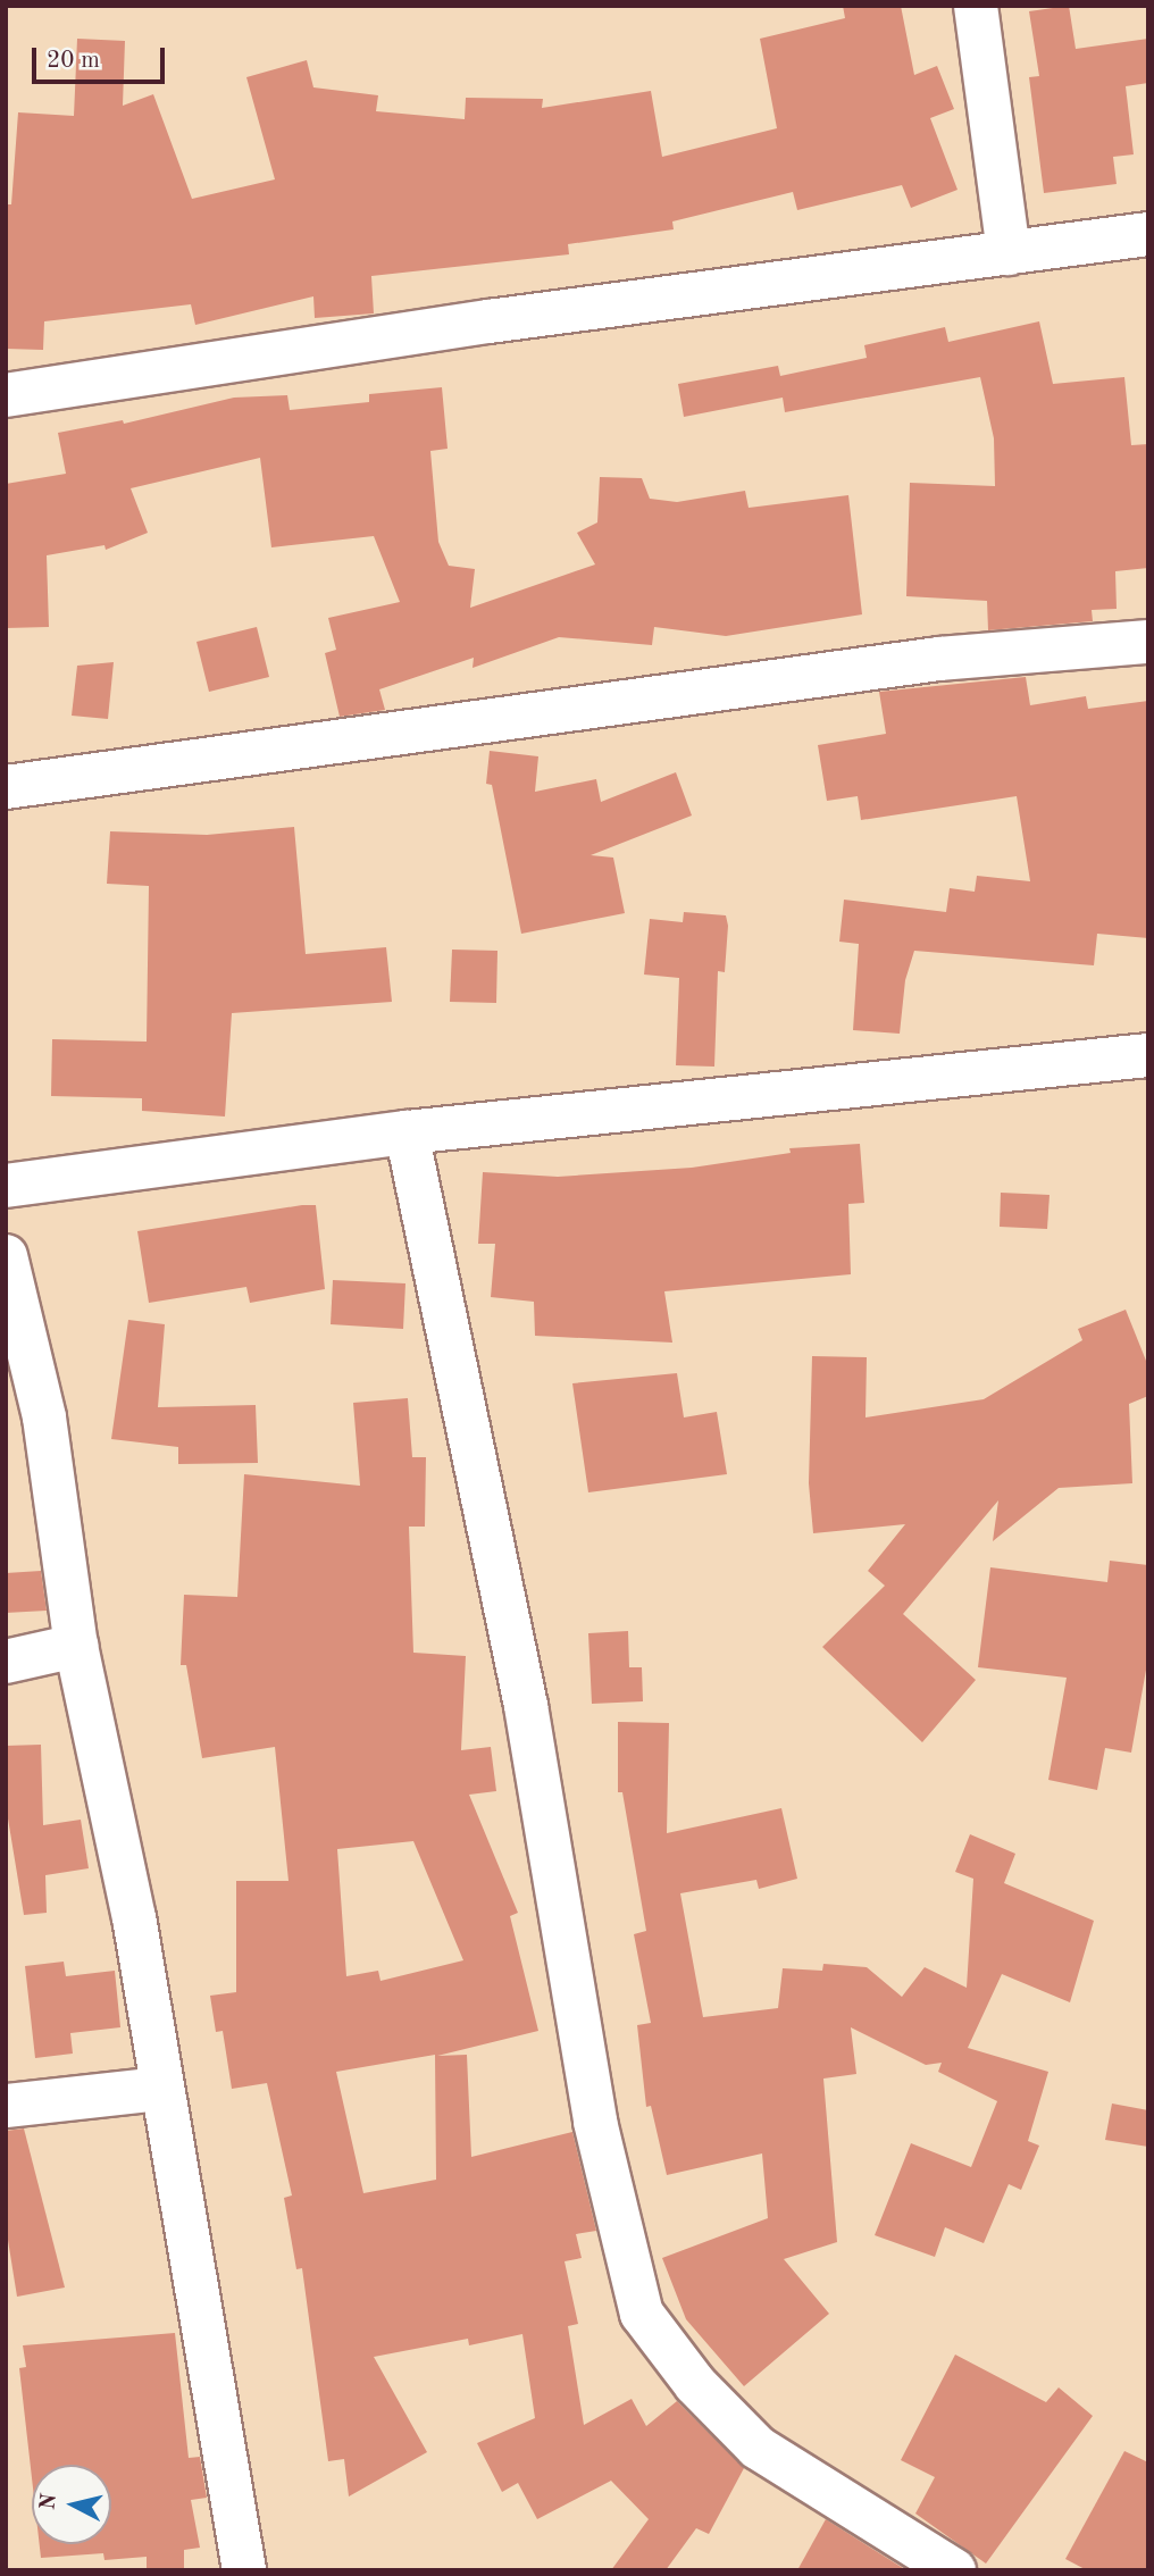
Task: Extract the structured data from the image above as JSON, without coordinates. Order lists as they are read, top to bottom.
{
  "scale_bar": "20 m",
  "north": "left"
}
